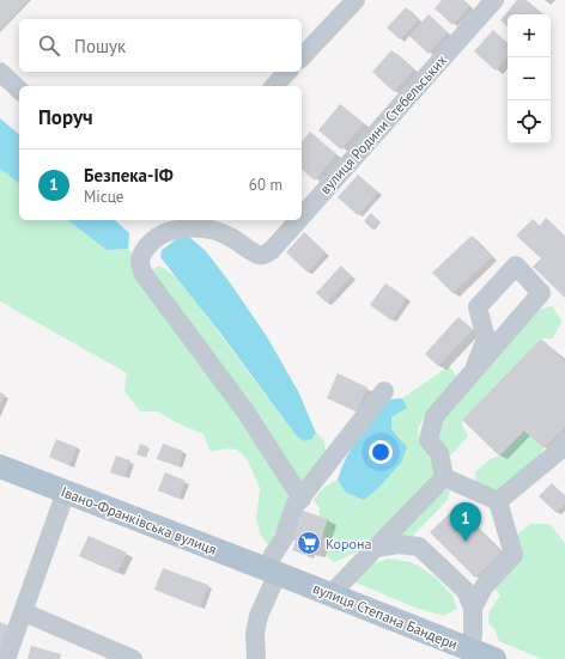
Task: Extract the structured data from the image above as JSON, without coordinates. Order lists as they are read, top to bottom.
{
  "streets": {
    "main road": ["Івано-Франківська вулиця", "вулиця Степана Бандери"],
    "street": ["вулиця Родини Стебельських"]
  },
  "crossings": [
    ["Івано-Франківська вулиця", "вулиця Степана Бандери"]
  ],
  "places": {
    "supermarket": ["Корона"]
  },
  "page": {
    "map_buttons": ["+", "−"],
    "search": "Пошук",
    "heading": "Поруч",
    "list": [
      {
        "mark": "1",
        "name": "Безпека-ІФ",
        "note": "Місце",
        "value": "60 m"
      }
    ],
    "pins": "1"
  }
}
